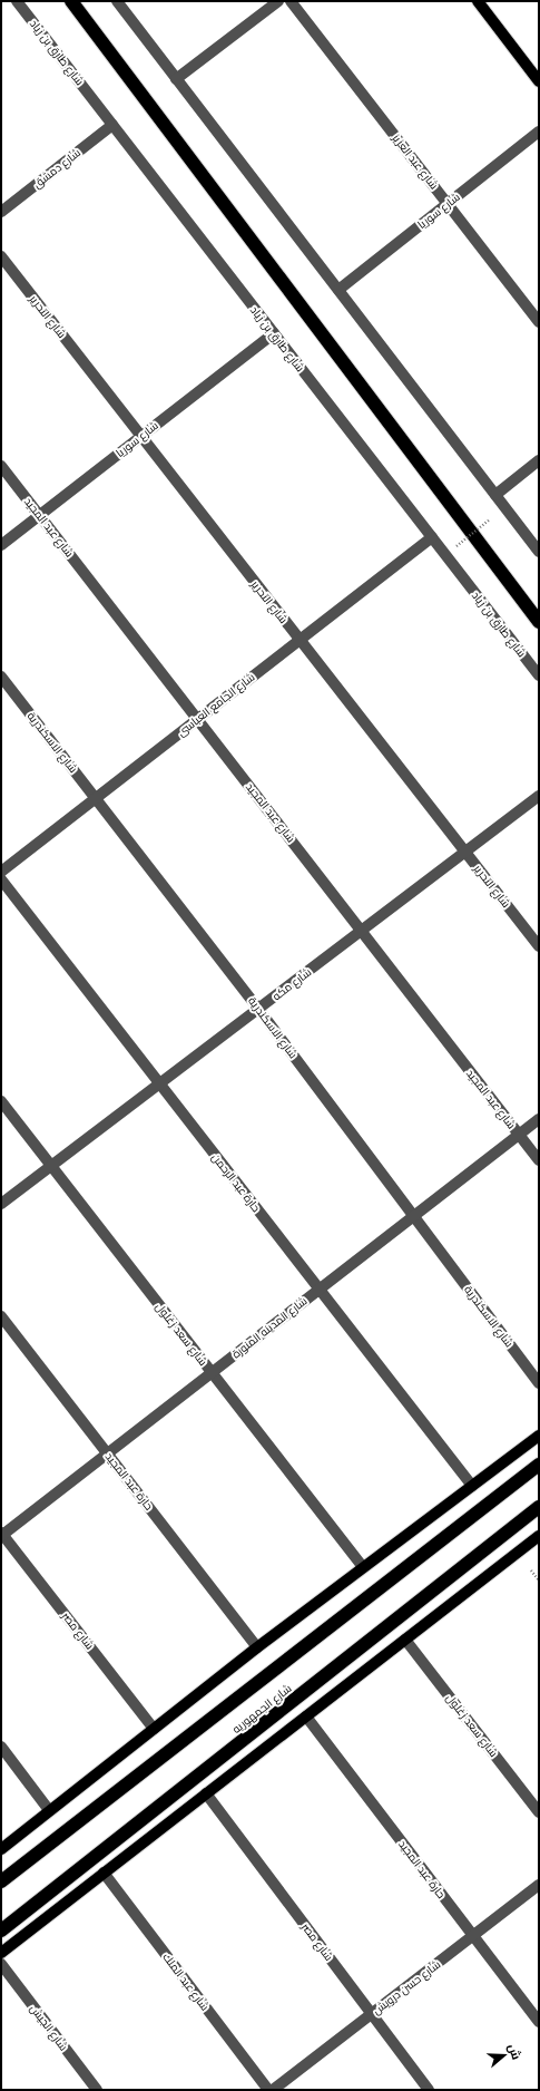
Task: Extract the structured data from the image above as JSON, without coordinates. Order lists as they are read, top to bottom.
{
  "streets": {
    "highway": ["شارع الجمهوريه"],
    "street": [
      "شارع طارق بن زياد",
      "شارع عبد العزيز",
      "شارع دمشق",
      "شارع سوريا",
      "شارع التحرير",
      "شارع عبد المجيد",
      "شارع الجامع العباسى",
      "شارع الاسكندرية",
      "شارع مكه",
      "حارة عبد الرحمن",
      "شارع المدينه المنورة",
      "شارع سعد زغلول",
      "حارة عبد المجيد",
      "شارع مصر",
      "شارع عبد الملك",
      "شارع حسن درويش",
      "شارع الجيش"
    ]
  },
  "crossings": [
    ["شارع طارق بن زياد", "شارع دمشق"],
    ["شارع طارق بن زياد", "شارع سوريا"],
    ["شارع طارق بن زياد", "شارع الجامع العباسى"],
    ["شارع عبد العزيز", "شارع سوريا"],
    ["شارع سوريا", "شارع التحرير"],
    ["شارع سوريا", "شارع عبد المجيد"],
    ["شارع التحرير", "شارع الجامع العباسى"],
    ["شارع التحرير", "شارع مكه"],
    ["شارع عبد المجيد", "شارع الجامع العباسى"],
    ["شارع عبد المجيد", "شارع مكه"],
    ["شارع عبد المجيد", "شارع المدينه المنورة"],
    ["شارع الجامع العباسى", "شارع الاسكندرية"],
    ["شارع الاسكندرية", "شارع مكه"],
    ["شارع الاسكندرية", "شارع المدينه المنورة"],
    ["شارع مكه", "حارة عبد الرحمن"],
    ["شارع مكه", "شارع سعد زغلول"],
    ["حارة عبد الرحمن", "شارع المدينه المنورة"],
    ["شارع المدينه المنورة", "شارع سعد زغلول"],
    ["شارع المدينه المنورة", "حارة عبد المجيد"],
    ["شارع المدينه المنورة", "شارع مصر"],
    ["حارة عبد المجيد", "شارع حسن درويش"],
    ["شارع مصر", "شارع حسن درويش"]
  ],
  "north": "right"
}
